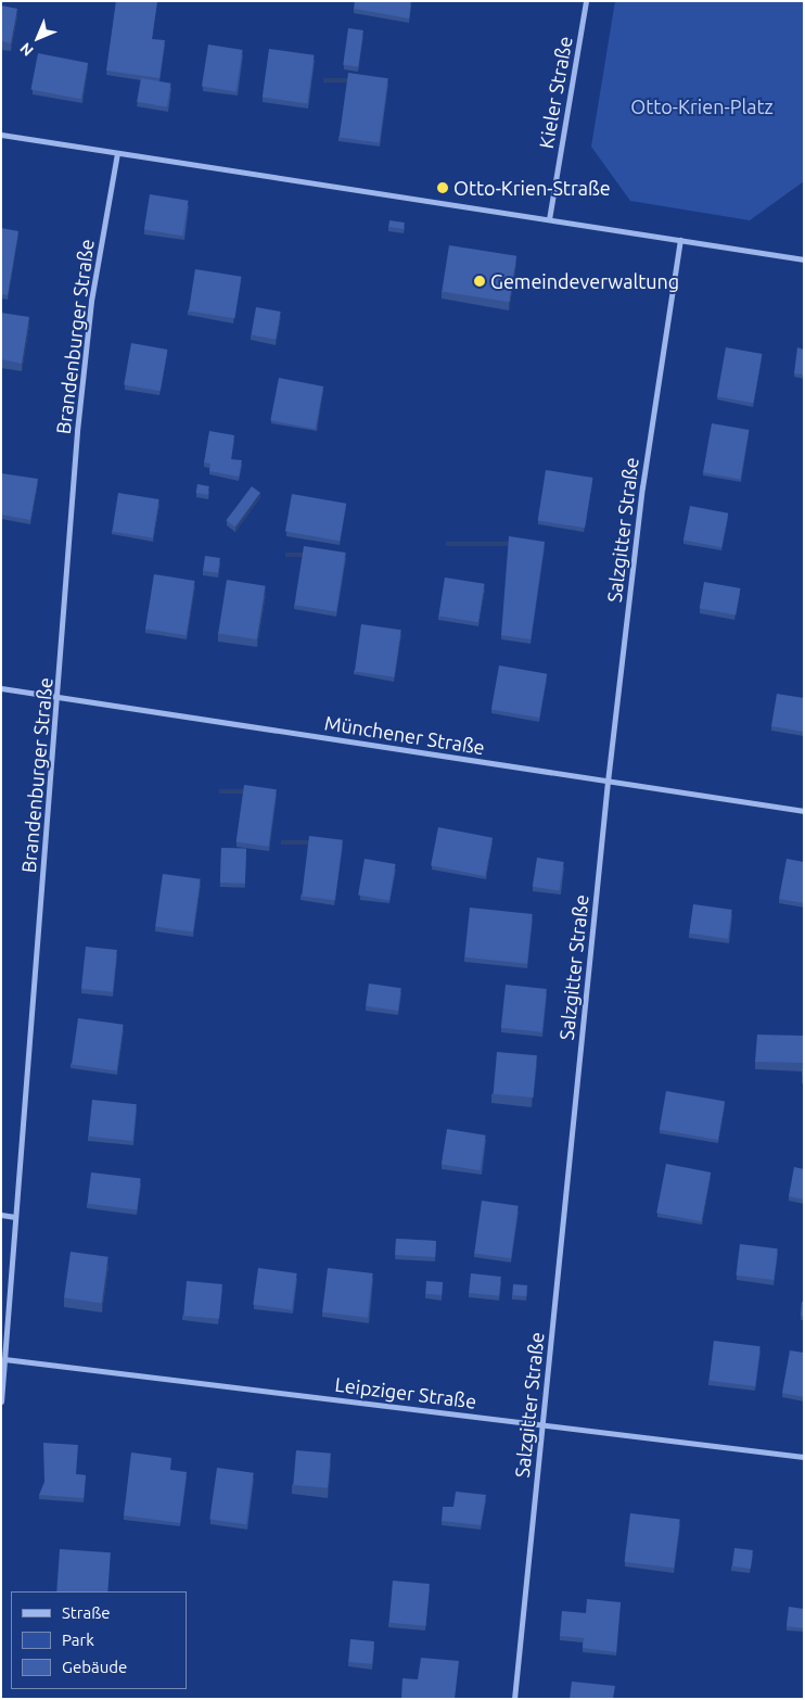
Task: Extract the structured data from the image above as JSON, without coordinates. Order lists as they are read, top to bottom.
{
  "streets": {
    "street": [
      "Kieler Straße",
      "Brandenburger Straße",
      "Salzgitter Straße",
      "Münchener Straße",
      "Leipziger Straße"
    ]
  },
  "crossings": [
    ["Brandenburger Straße", "Münchener Straße"],
    ["Brandenburger Straße", "Leipziger Straße"],
    ["Salzgitter Straße", "Münchener Straße"],
    ["Salzgitter Straße", "Leipziger Straße"]
  ],
  "parks": ["Otto-Krien-Platz"],
  "places": ["Otto-Krien-Straße", "Gemeindeverwaltung"],
  "legend": ["Straße", "Park", "Gebäude"],
  "north": "bottom left"
}
